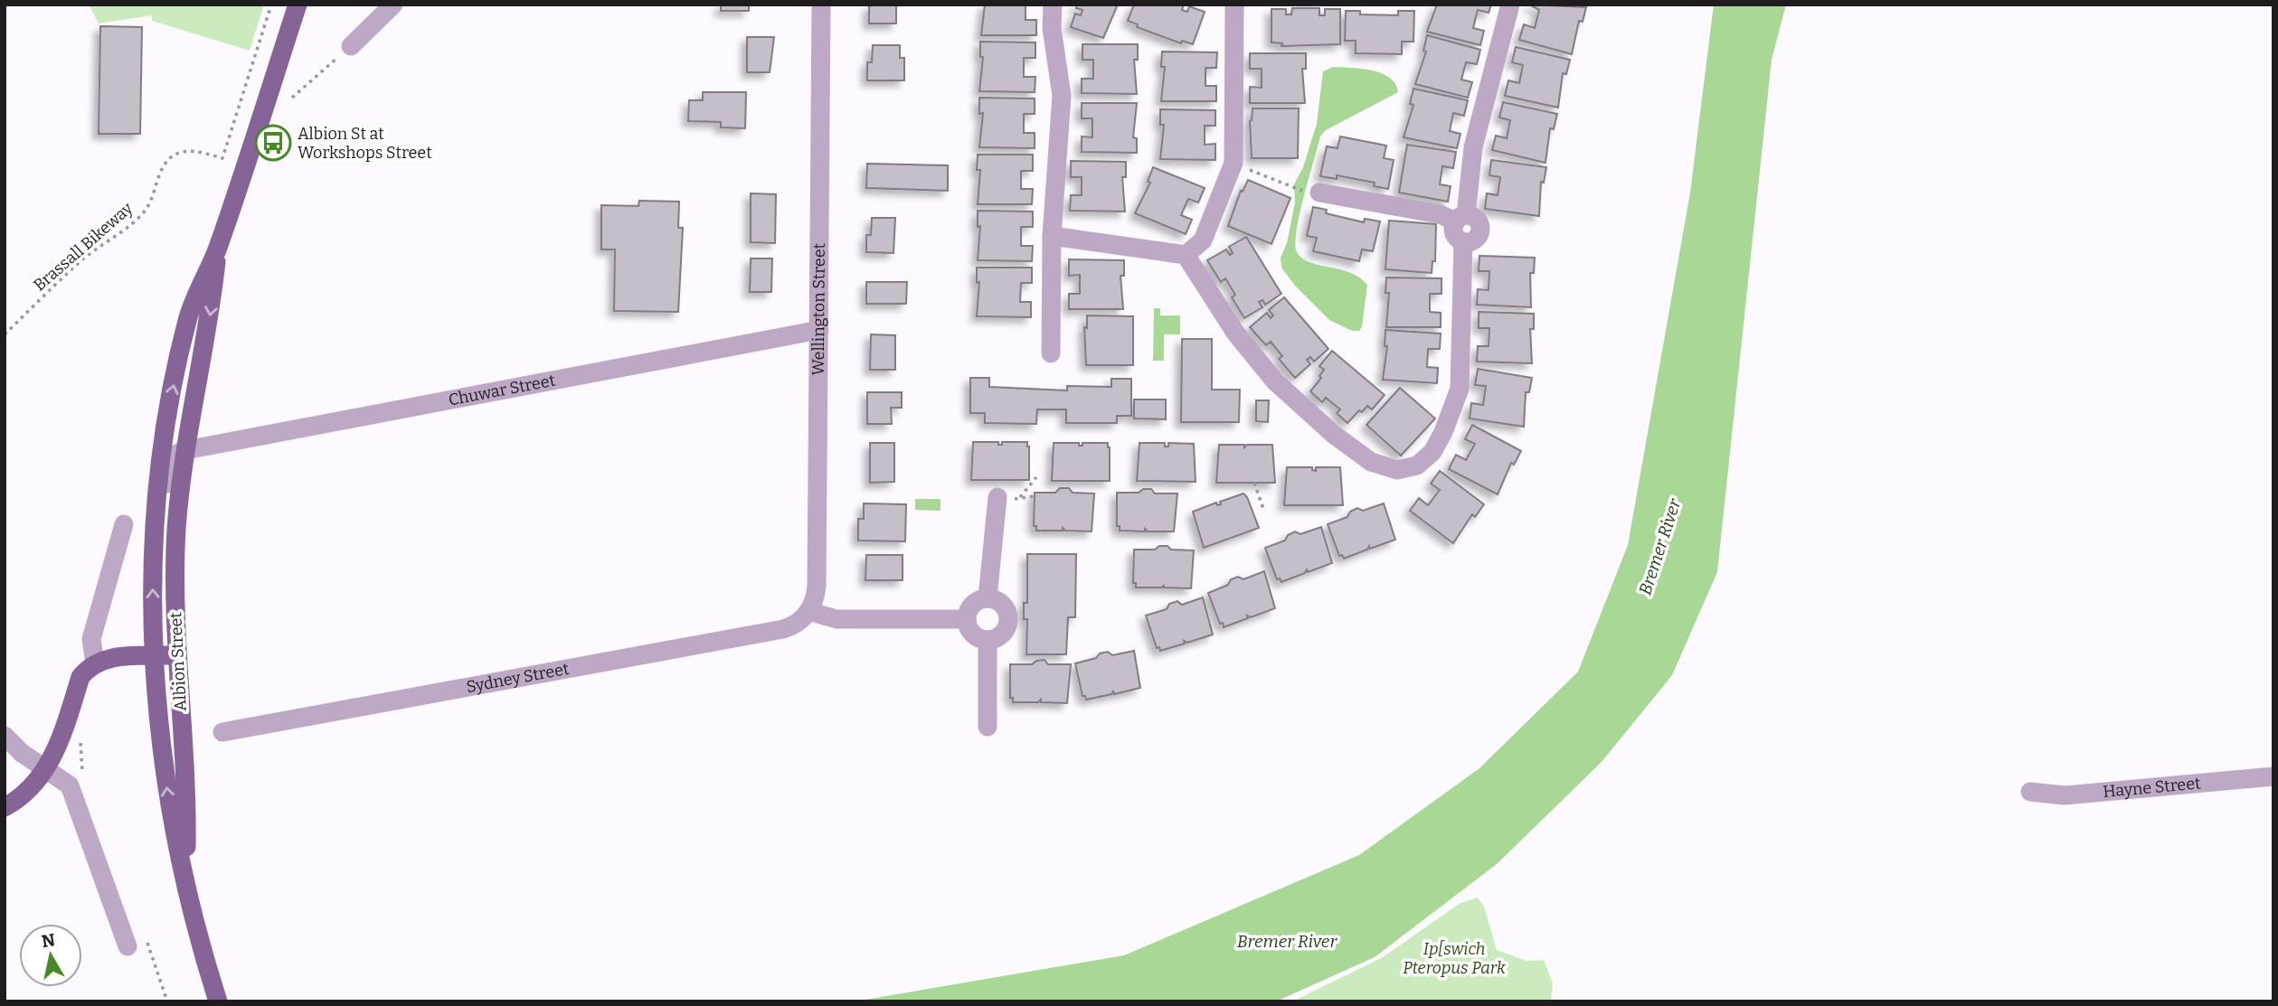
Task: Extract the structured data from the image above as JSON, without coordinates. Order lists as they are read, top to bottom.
{
  "streets": {
    "main road": ["Albion Street"],
    "street": [
      "Wellington Street",
      "Chuwar Street",
      "Sydney Street",
      "Hayne Street"
    ],
    "path": ["Brassall Bikeway"]
  },
  "crossings": [
    ["Wellington Street", "Chuwar Street"],
    ["Wellington Street", "Sydney Street"],
    ["Chuwar Street", "Albion Street"]
  ],
  "water": ["Bremer River"],
  "parks": ["Ip[swich Pteropus Park"],
  "places": {
    "bus stop": ["Albion St at Workshops Street"]
  },
  "north": "top"
}
